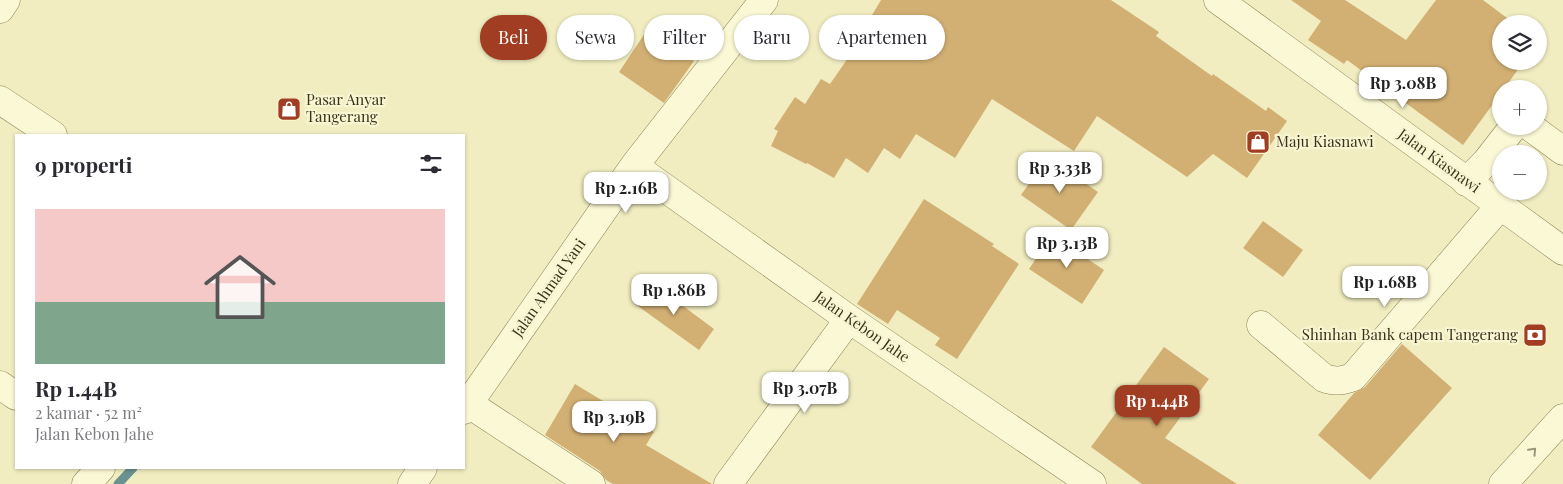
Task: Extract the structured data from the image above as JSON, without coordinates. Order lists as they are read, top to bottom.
{
  "streets": {
    "street": ["Jalan Kiasnawi", "Jalan Ahmad Yani", "Jalan Kebon Jahe"]
  },
  "crossings": [
    ["Jalan Ahmad Yani", "Jalan Kebon Jahe"]
  ],
  "places": {
    "shop": ["Pasar Anyar Tangerang", "Maju Kiasnawi"],
    "bank": ["Shinhan Bank capem Tangerang"]
  },
  "page": {
    "map_buttons": ["+", "−"],
    "chip": [
      "Beli",
      "Sewa",
      "Filter",
      "Baru",
      "Apartemen"
    ],
    "price": [
      "Rp 3.08B",
      "Rp 3.33B",
      "Rp 2.16B",
      "Rp 3.13B",
      "Rp 1.68B",
      "Rp 1.86B",
      "Rp 3.07B",
      "Rp 1.44B",
      "Rp 3.19B"
    ],
    "heading": "9 properti",
    "list": [
      {
        "name": "Rp 1.44B",
        "note": "2 kamar · 52 m² · Jalan Kebon Jahe"
      }
    ]
  }
}
